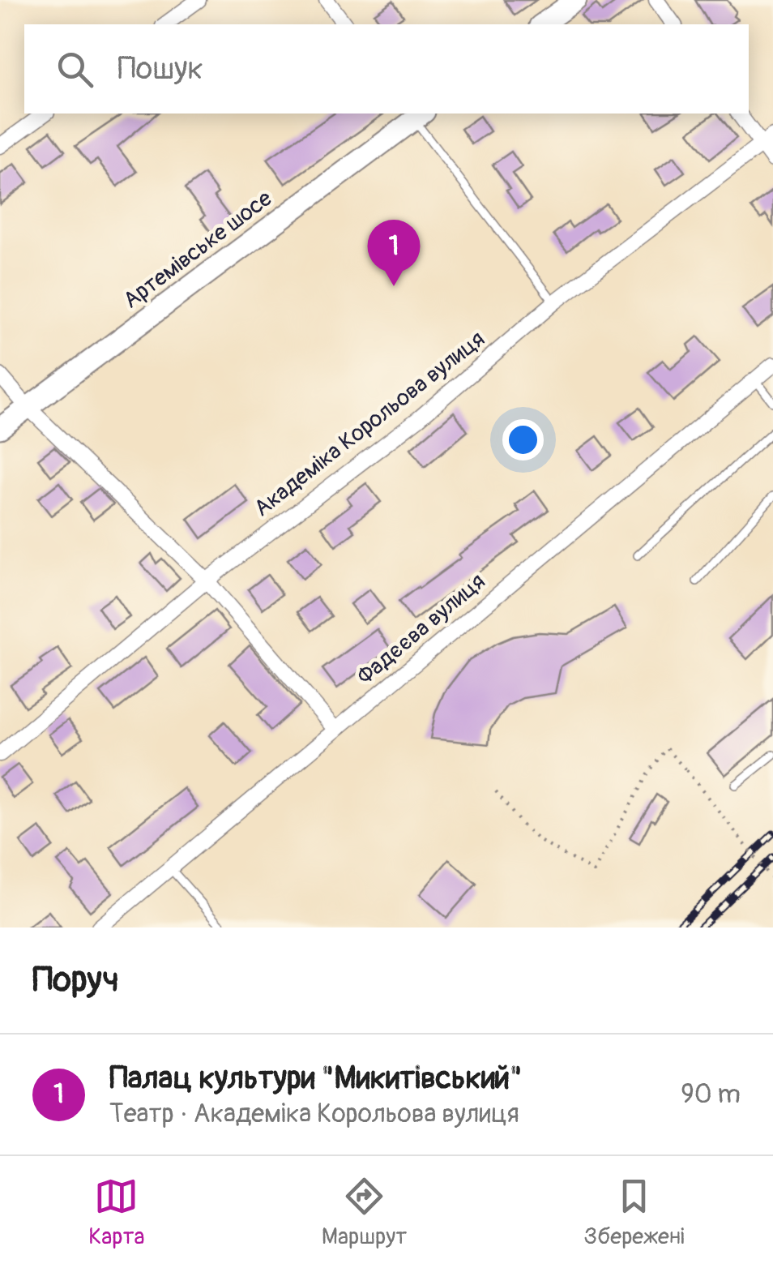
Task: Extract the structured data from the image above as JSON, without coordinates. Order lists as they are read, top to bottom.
{
  "streets": {
    "main road": ["Артемівське шосе"],
    "street": ["Академіка Корольова вулиця", "Фадєєва вулиця"]
  },
  "page": {
    "search": "Пошук",
    "pins": "1",
    "heading": "Поруч",
    "list": [
      {
        "mark": "1",
        "name": "Палац культури \"Микитівський\"",
        "note": "Театр · Академіка Корольова вулиця",
        "value": "90 m"
      }
    ],
    "nav": ["Карта", "Маршрут", "Збережені"]
  }
}
